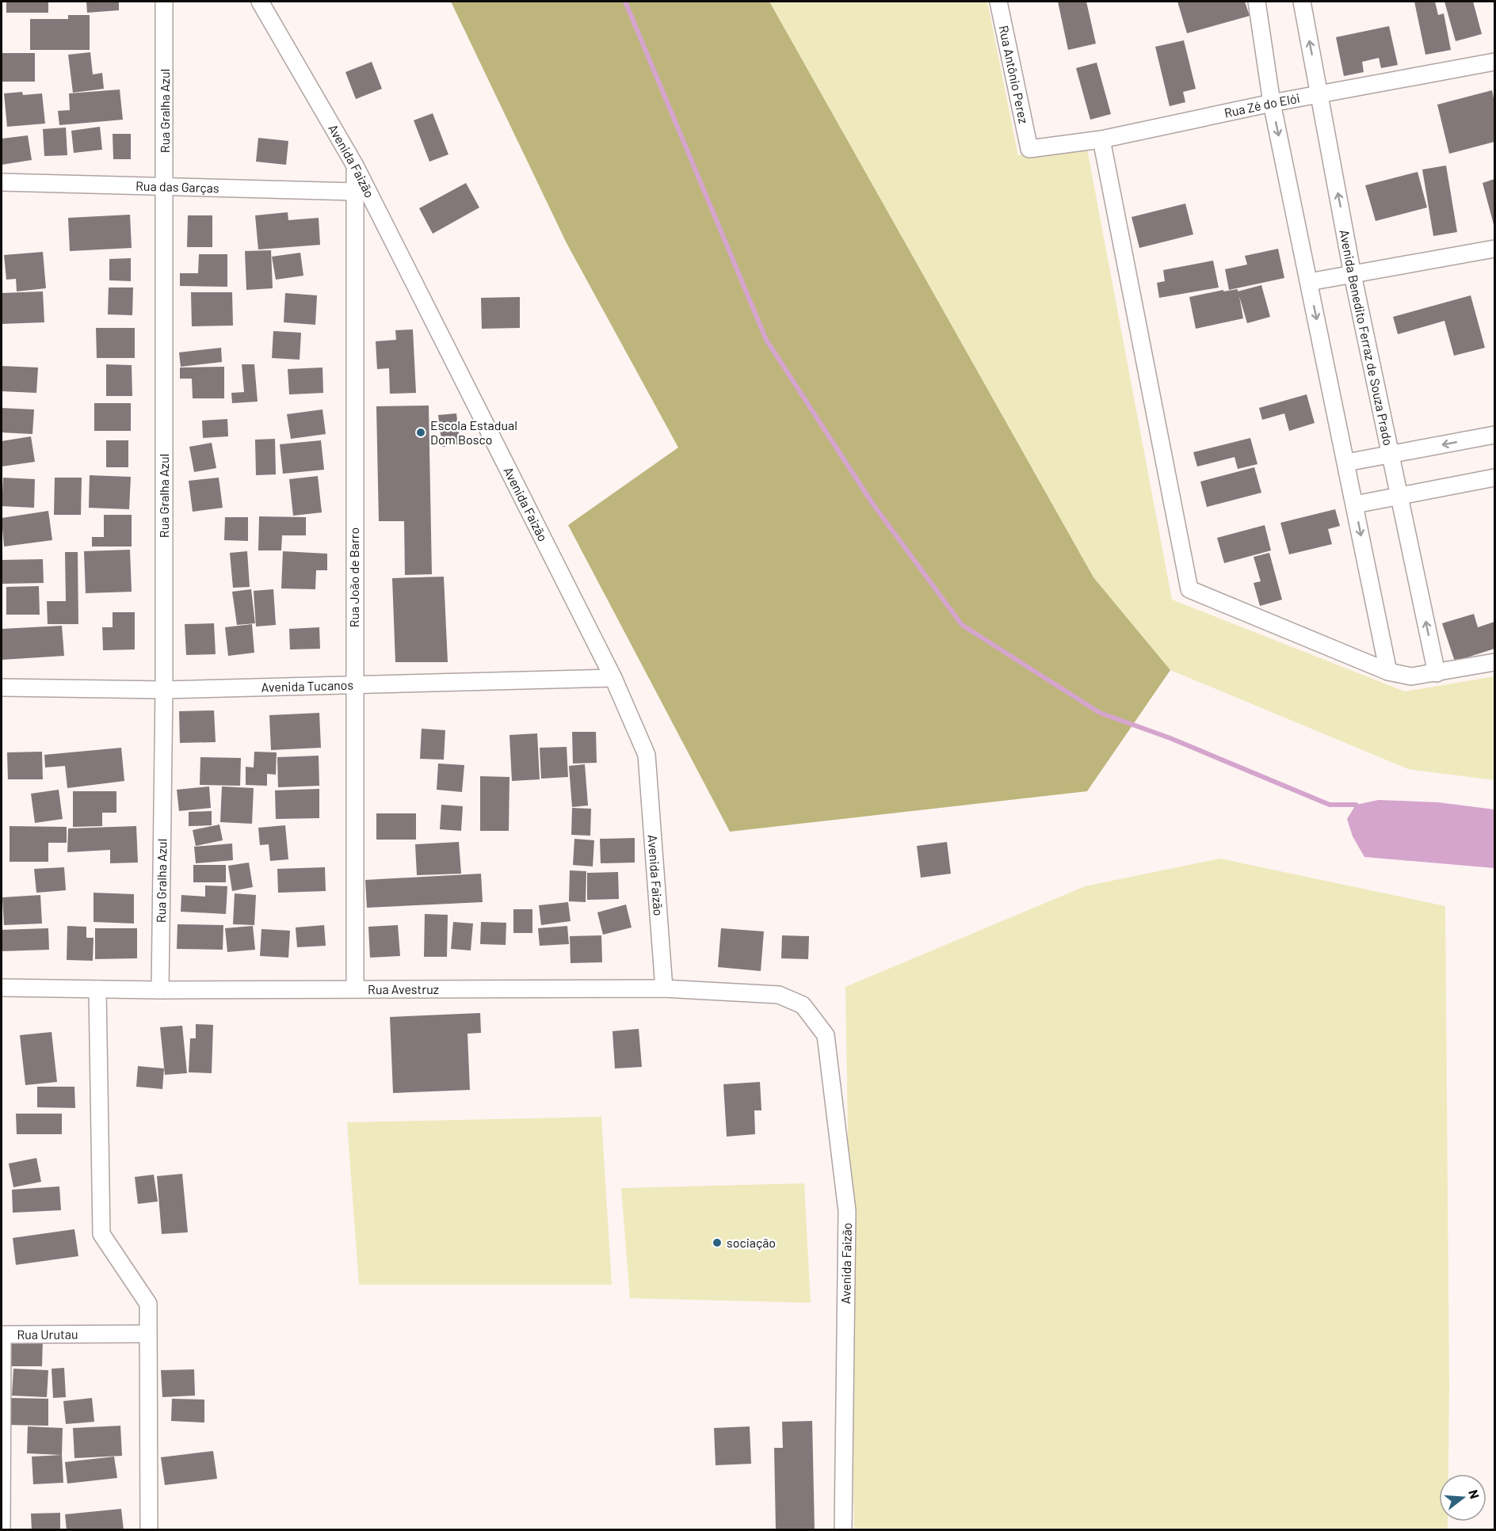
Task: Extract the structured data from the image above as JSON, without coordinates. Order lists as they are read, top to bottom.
{
  "streets": {
    "street": [
      "Rua Antônio Perez",
      "Rua Zé do Elói",
      "Rua Gralha Azul",
      "Avenida Faizão",
      "Rua das Garças",
      "Avenida Benedito Ferraz de Souza Prado",
      "Rua João de Barro",
      "Avenida Tucanos",
      "Rua Avestruz",
      "Rua Urutau"
    ]
  },
  "crossings": [
    ["Rua Antônio Perez", "Rua Zé do Elói"],
    ["Rua Zé do Elói", "Avenida Benedito Ferraz de Souza Prado"],
    ["Rua Gralha Azul", "Rua das Garças"],
    ["Rua Gralha Azul", "Avenida Tucanos"],
    ["Rua Gralha Azul", "Rua Avestruz"],
    ["Avenida Faizão", "Rua João de Barro"],
    ["Avenida Faizão", "Avenida Tucanos"],
    ["Avenida Faizão", "Rua Avestruz"],
    ["Rua das Garças", "Rua João de Barro"],
    ["Rua João de Barro", "Avenida Tucanos"],
    ["Rua João de Barro", "Rua Avestruz"]
  ],
  "places": ["Escola Estadual Dom Bosco", "sociação"],
  "north": "right"
}
